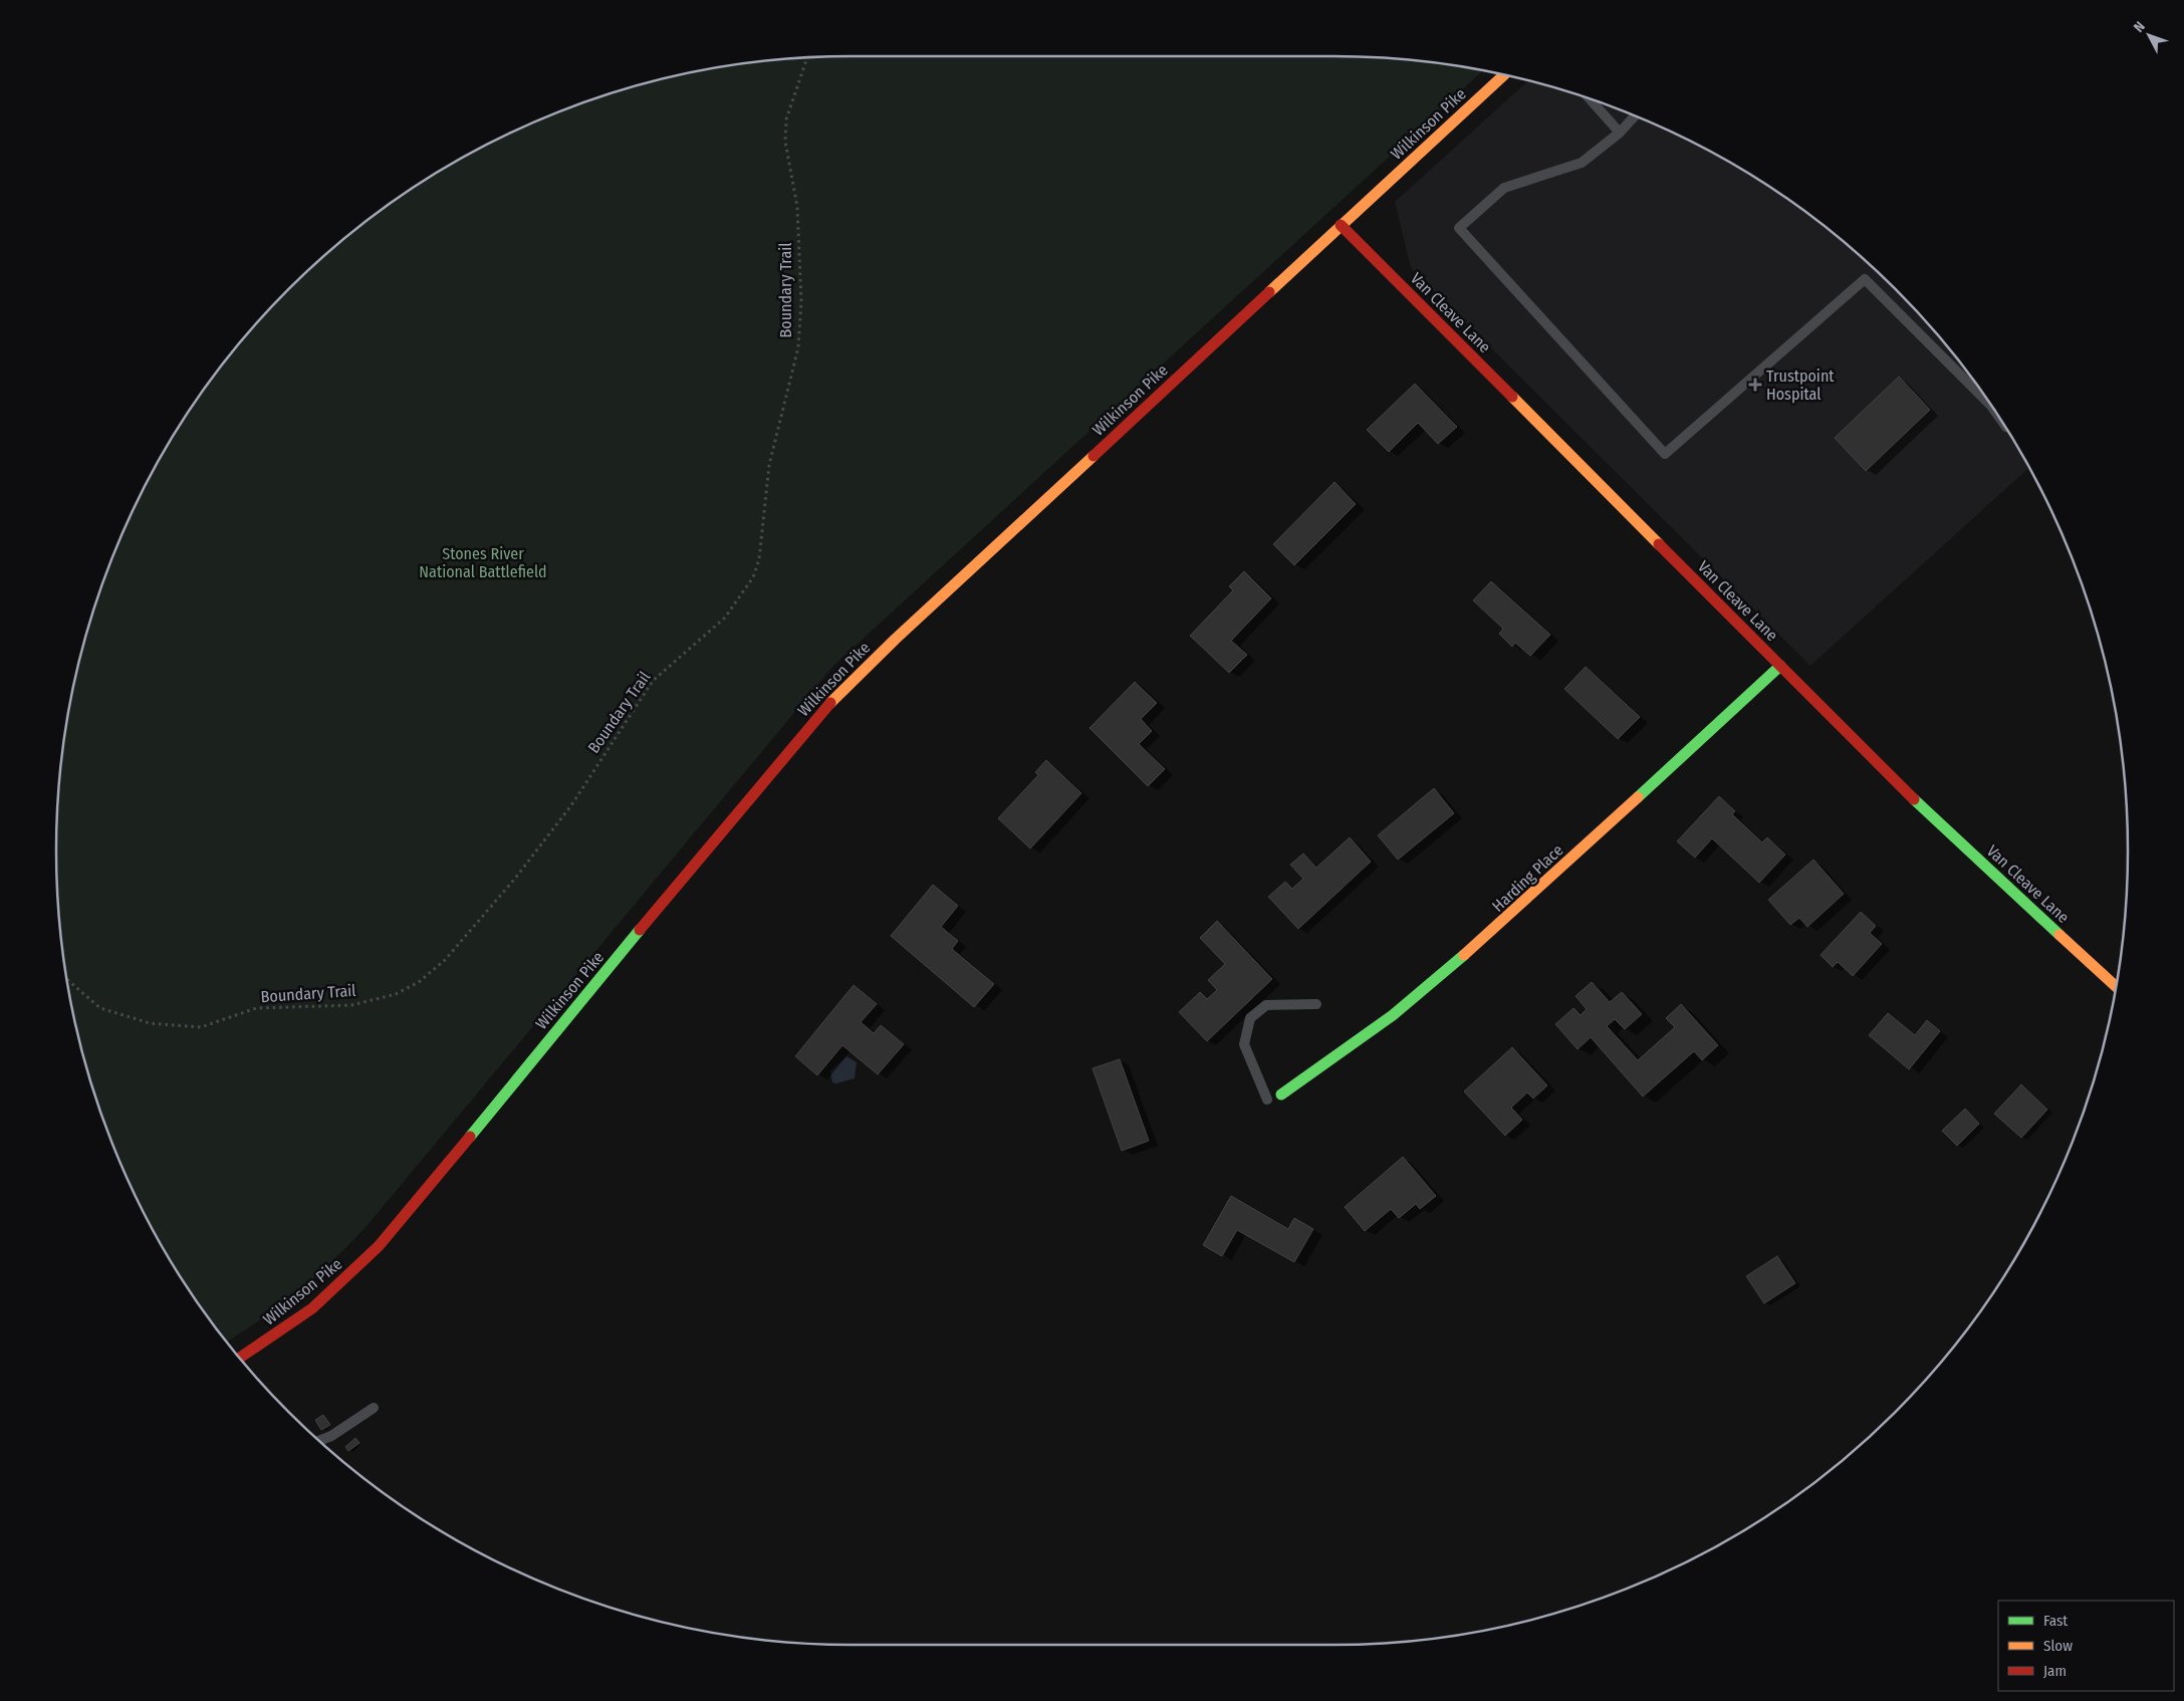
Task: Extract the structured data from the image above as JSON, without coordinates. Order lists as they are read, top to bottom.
{
  "streets": {
    "street": ["Wilkinson Pike", "Van Cleave Lane", "Harding Place"],
    "path": ["Boundary Trail"]
  },
  "crossings": [
    ["Wilkinson Pike", "Van Cleave Lane"],
    ["Van Cleave Lane", "Harding Place"]
  ],
  "parks": ["Stones River National Battlefield"],
  "places": {
    "health": ["Trustpoint Hospital"]
  },
  "legend": ["Fast", "Slow", "Jam"],
  "north": "top left"
}
